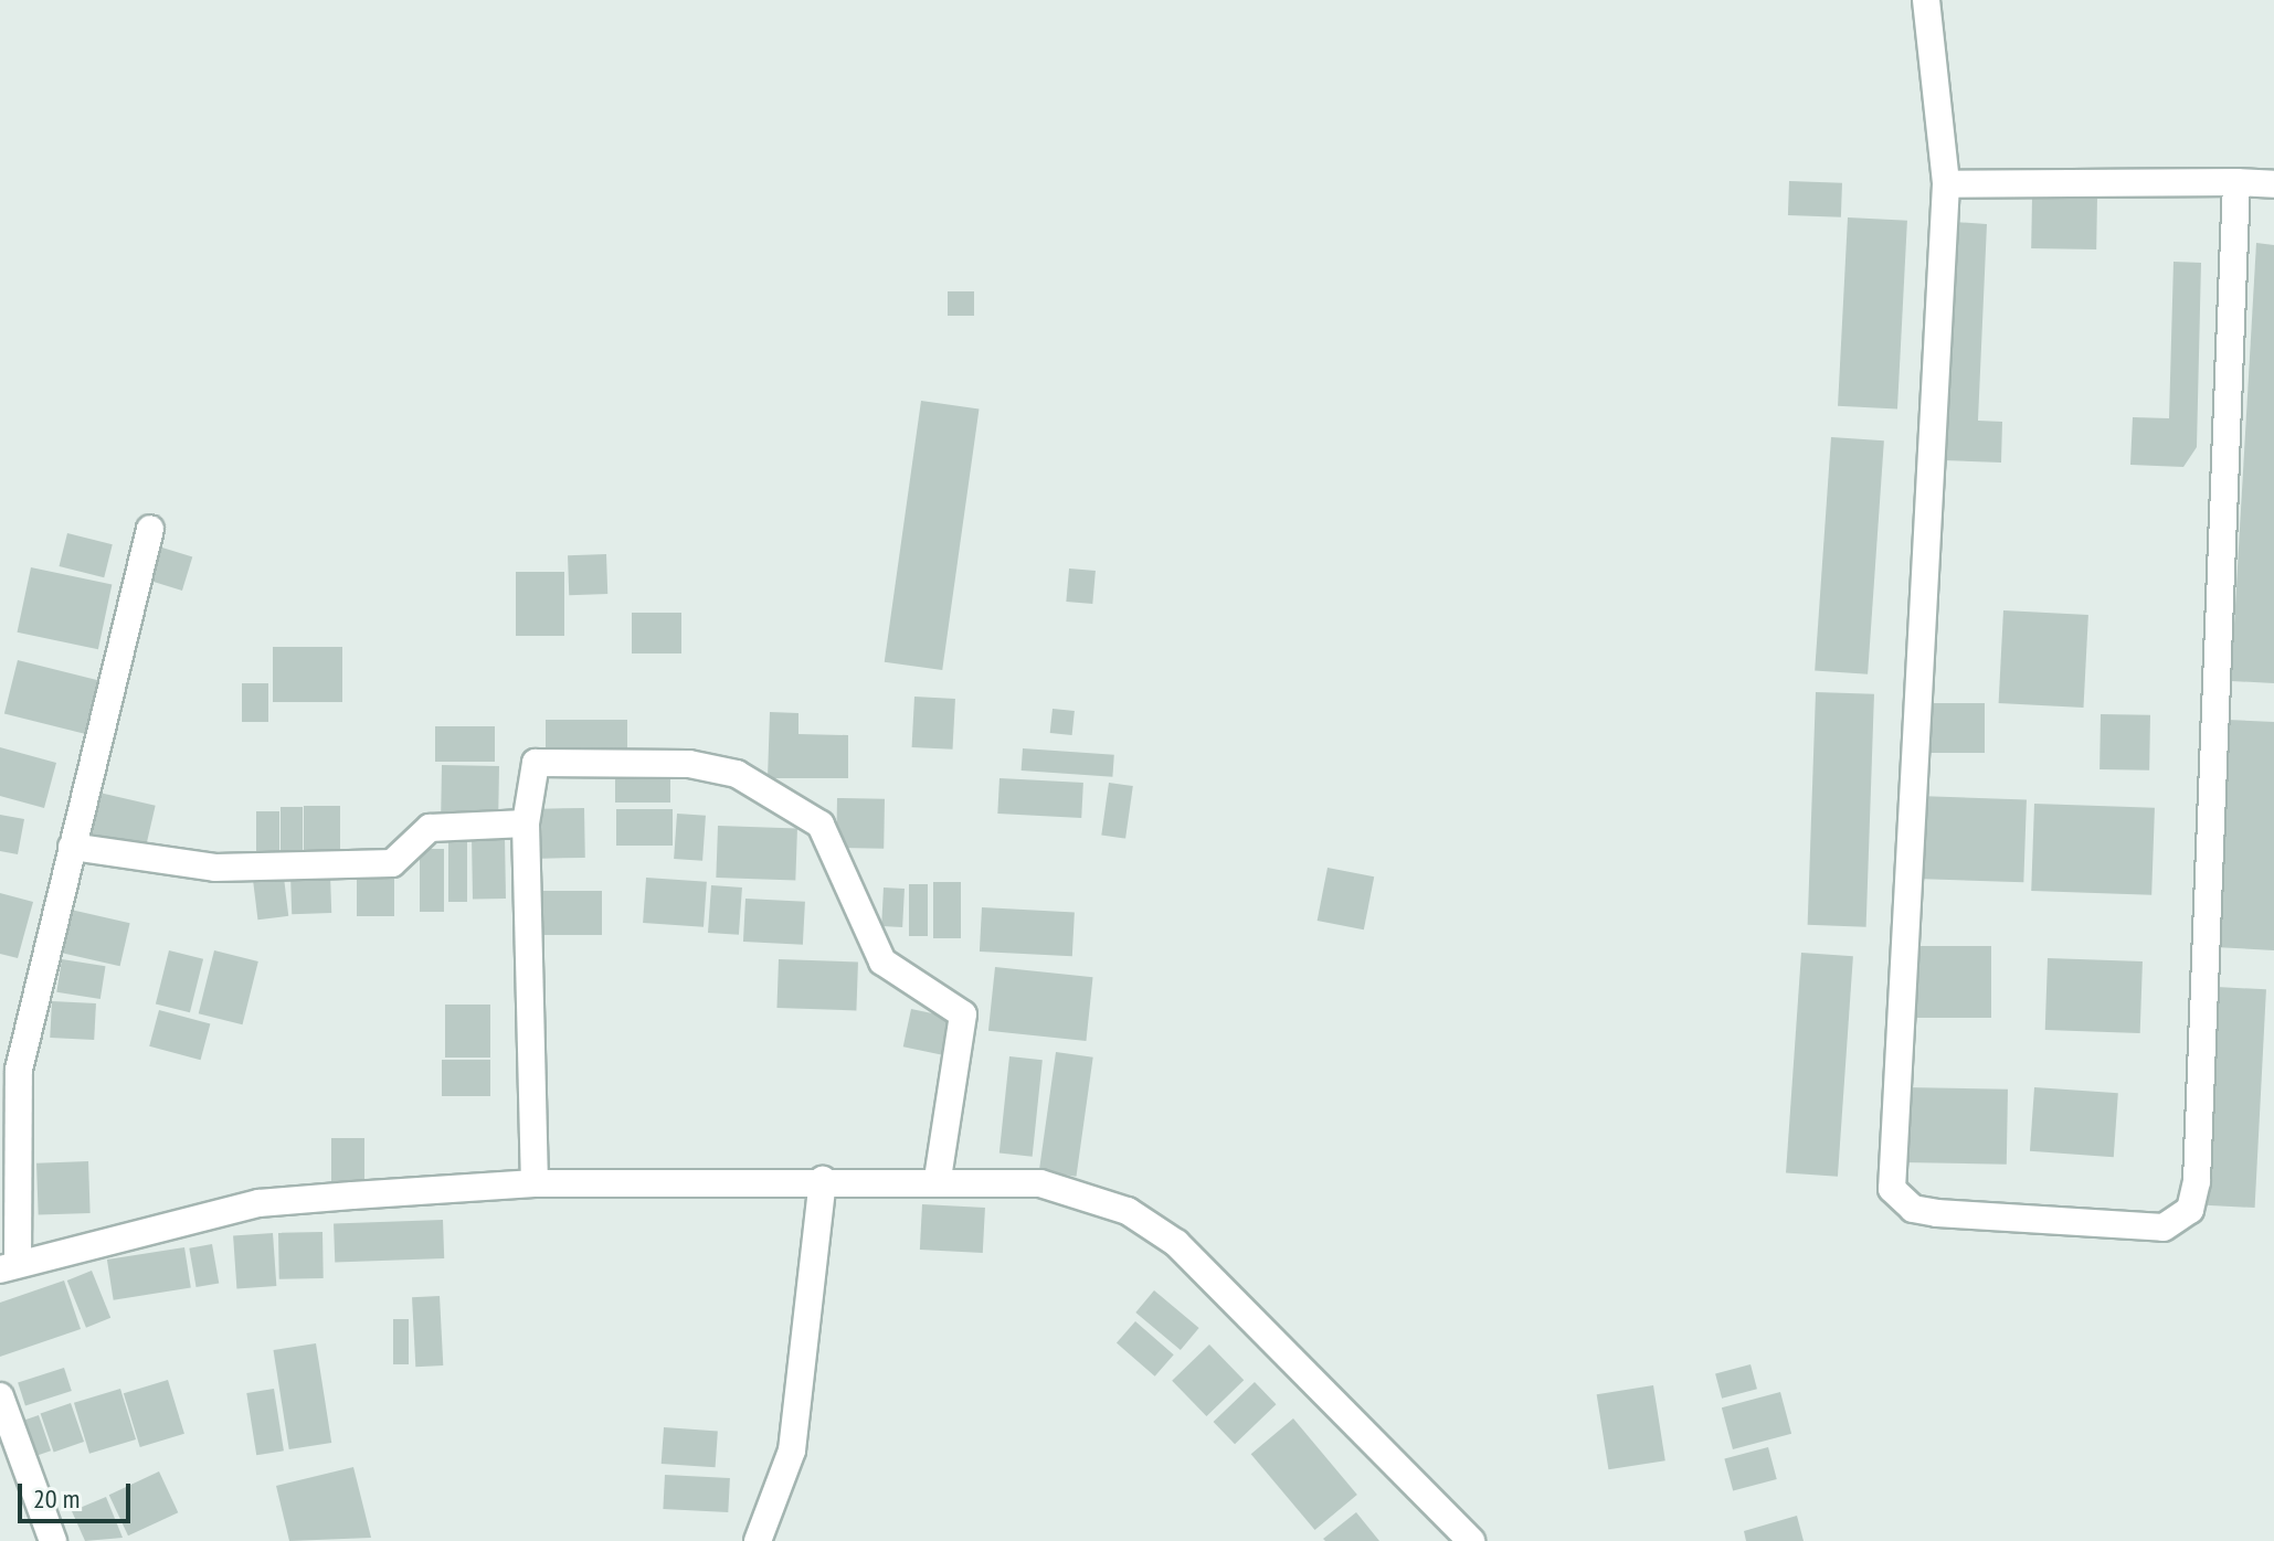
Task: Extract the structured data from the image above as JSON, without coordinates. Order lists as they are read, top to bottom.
{
  "scale_bar": "20 m"
}
